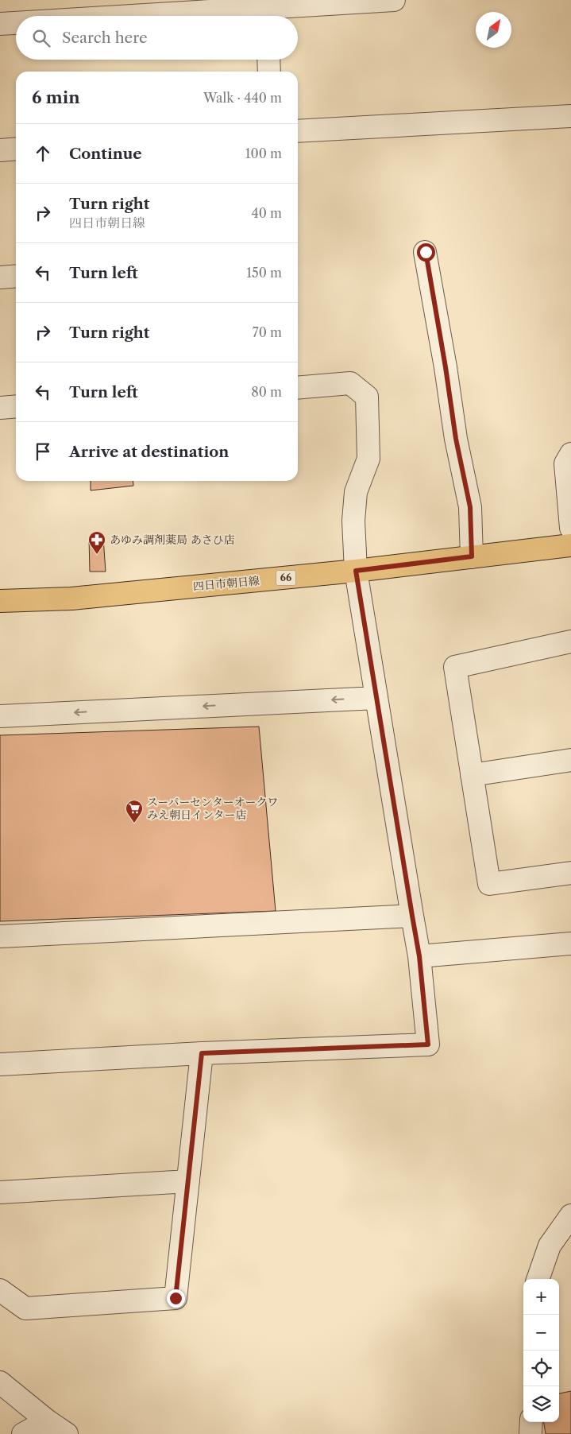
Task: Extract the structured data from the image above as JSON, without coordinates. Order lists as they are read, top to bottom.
{
  "streets": {
    "main road": ["66", "四日市朝日線"]
  },
  "places": {
    "pharmacy": ["あゆみ調剤薬局 あさひ店"],
    "supermarket": ["スーパーセンターオークワ みえ朝日インター店"]
  },
  "north": "top right",
  "page": {
    "search": "Search here",
    "heading": ["6 min", "Walk · 440 m"],
    "list": [
      ["Continue", "100 m"],
      ["Turn right", "四日市朝日線", "40 m"],
      ["Turn left", "150 m"],
      ["Turn right", "70 m"],
      ["Turn left", "80 m"],
      "Arrive at destination"
    ],
    "map_buttons": ["+", "−"]
  }
}
